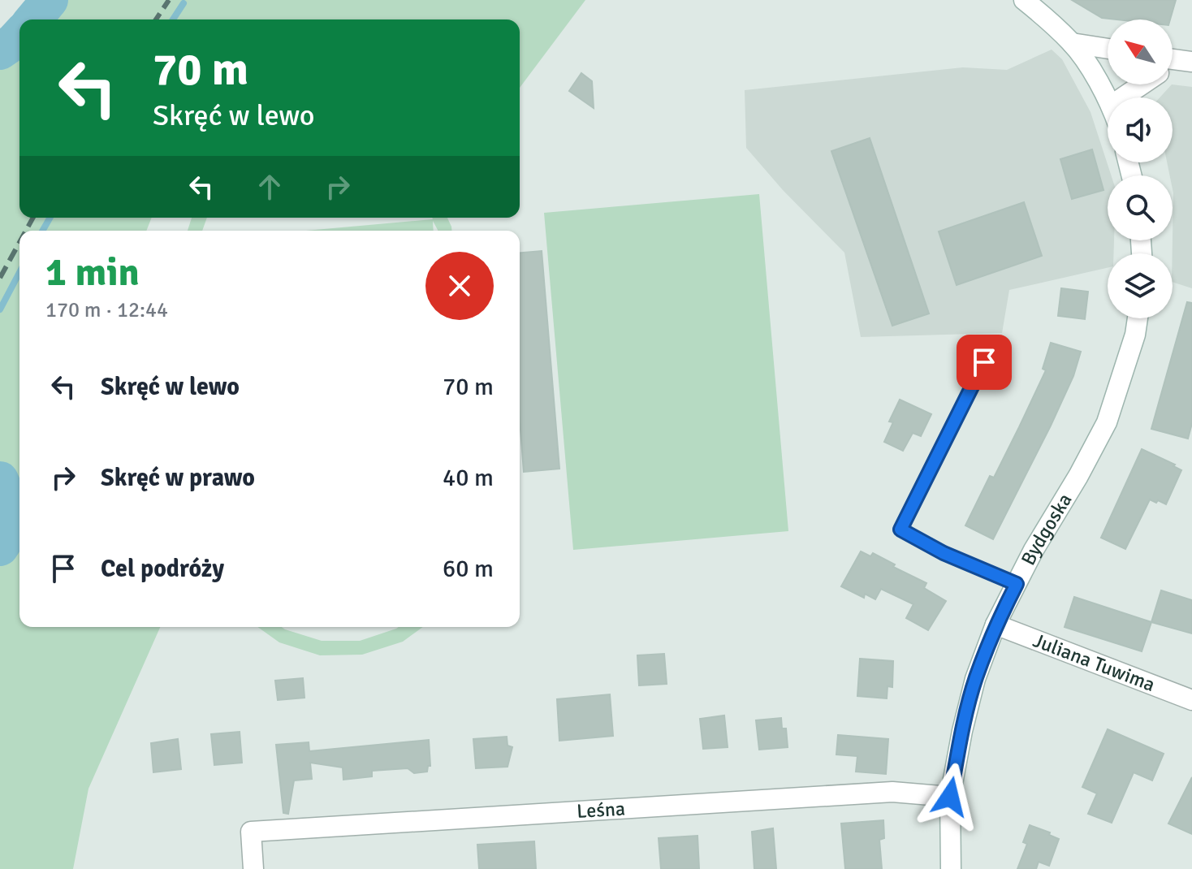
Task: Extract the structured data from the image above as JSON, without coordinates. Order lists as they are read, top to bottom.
{
  "streets": {
    "street": ["Bydgoska", "Juliana Tuwima", "Leśna"]
  },
  "crossings": [
    ["Bydgoska", "Juliana Tuwima"],
    ["Bydgoska", "Leśna"]
  ],
  "north": "top left",
  "page": {
    "turn": ["70 m", "Skręć w lewo"],
    "heading": ["1 min", "170 m · 12:44"],
    "list": [
      {
        "name": "Skręć w lewo",
        "value": "70 m"
      },
      {
        "name": "Skręć w prawo",
        "value": "40 m"
      },
      {
        "name": "Cel podróży",
        "value": "60 m"
      }
    ]
  }
}
